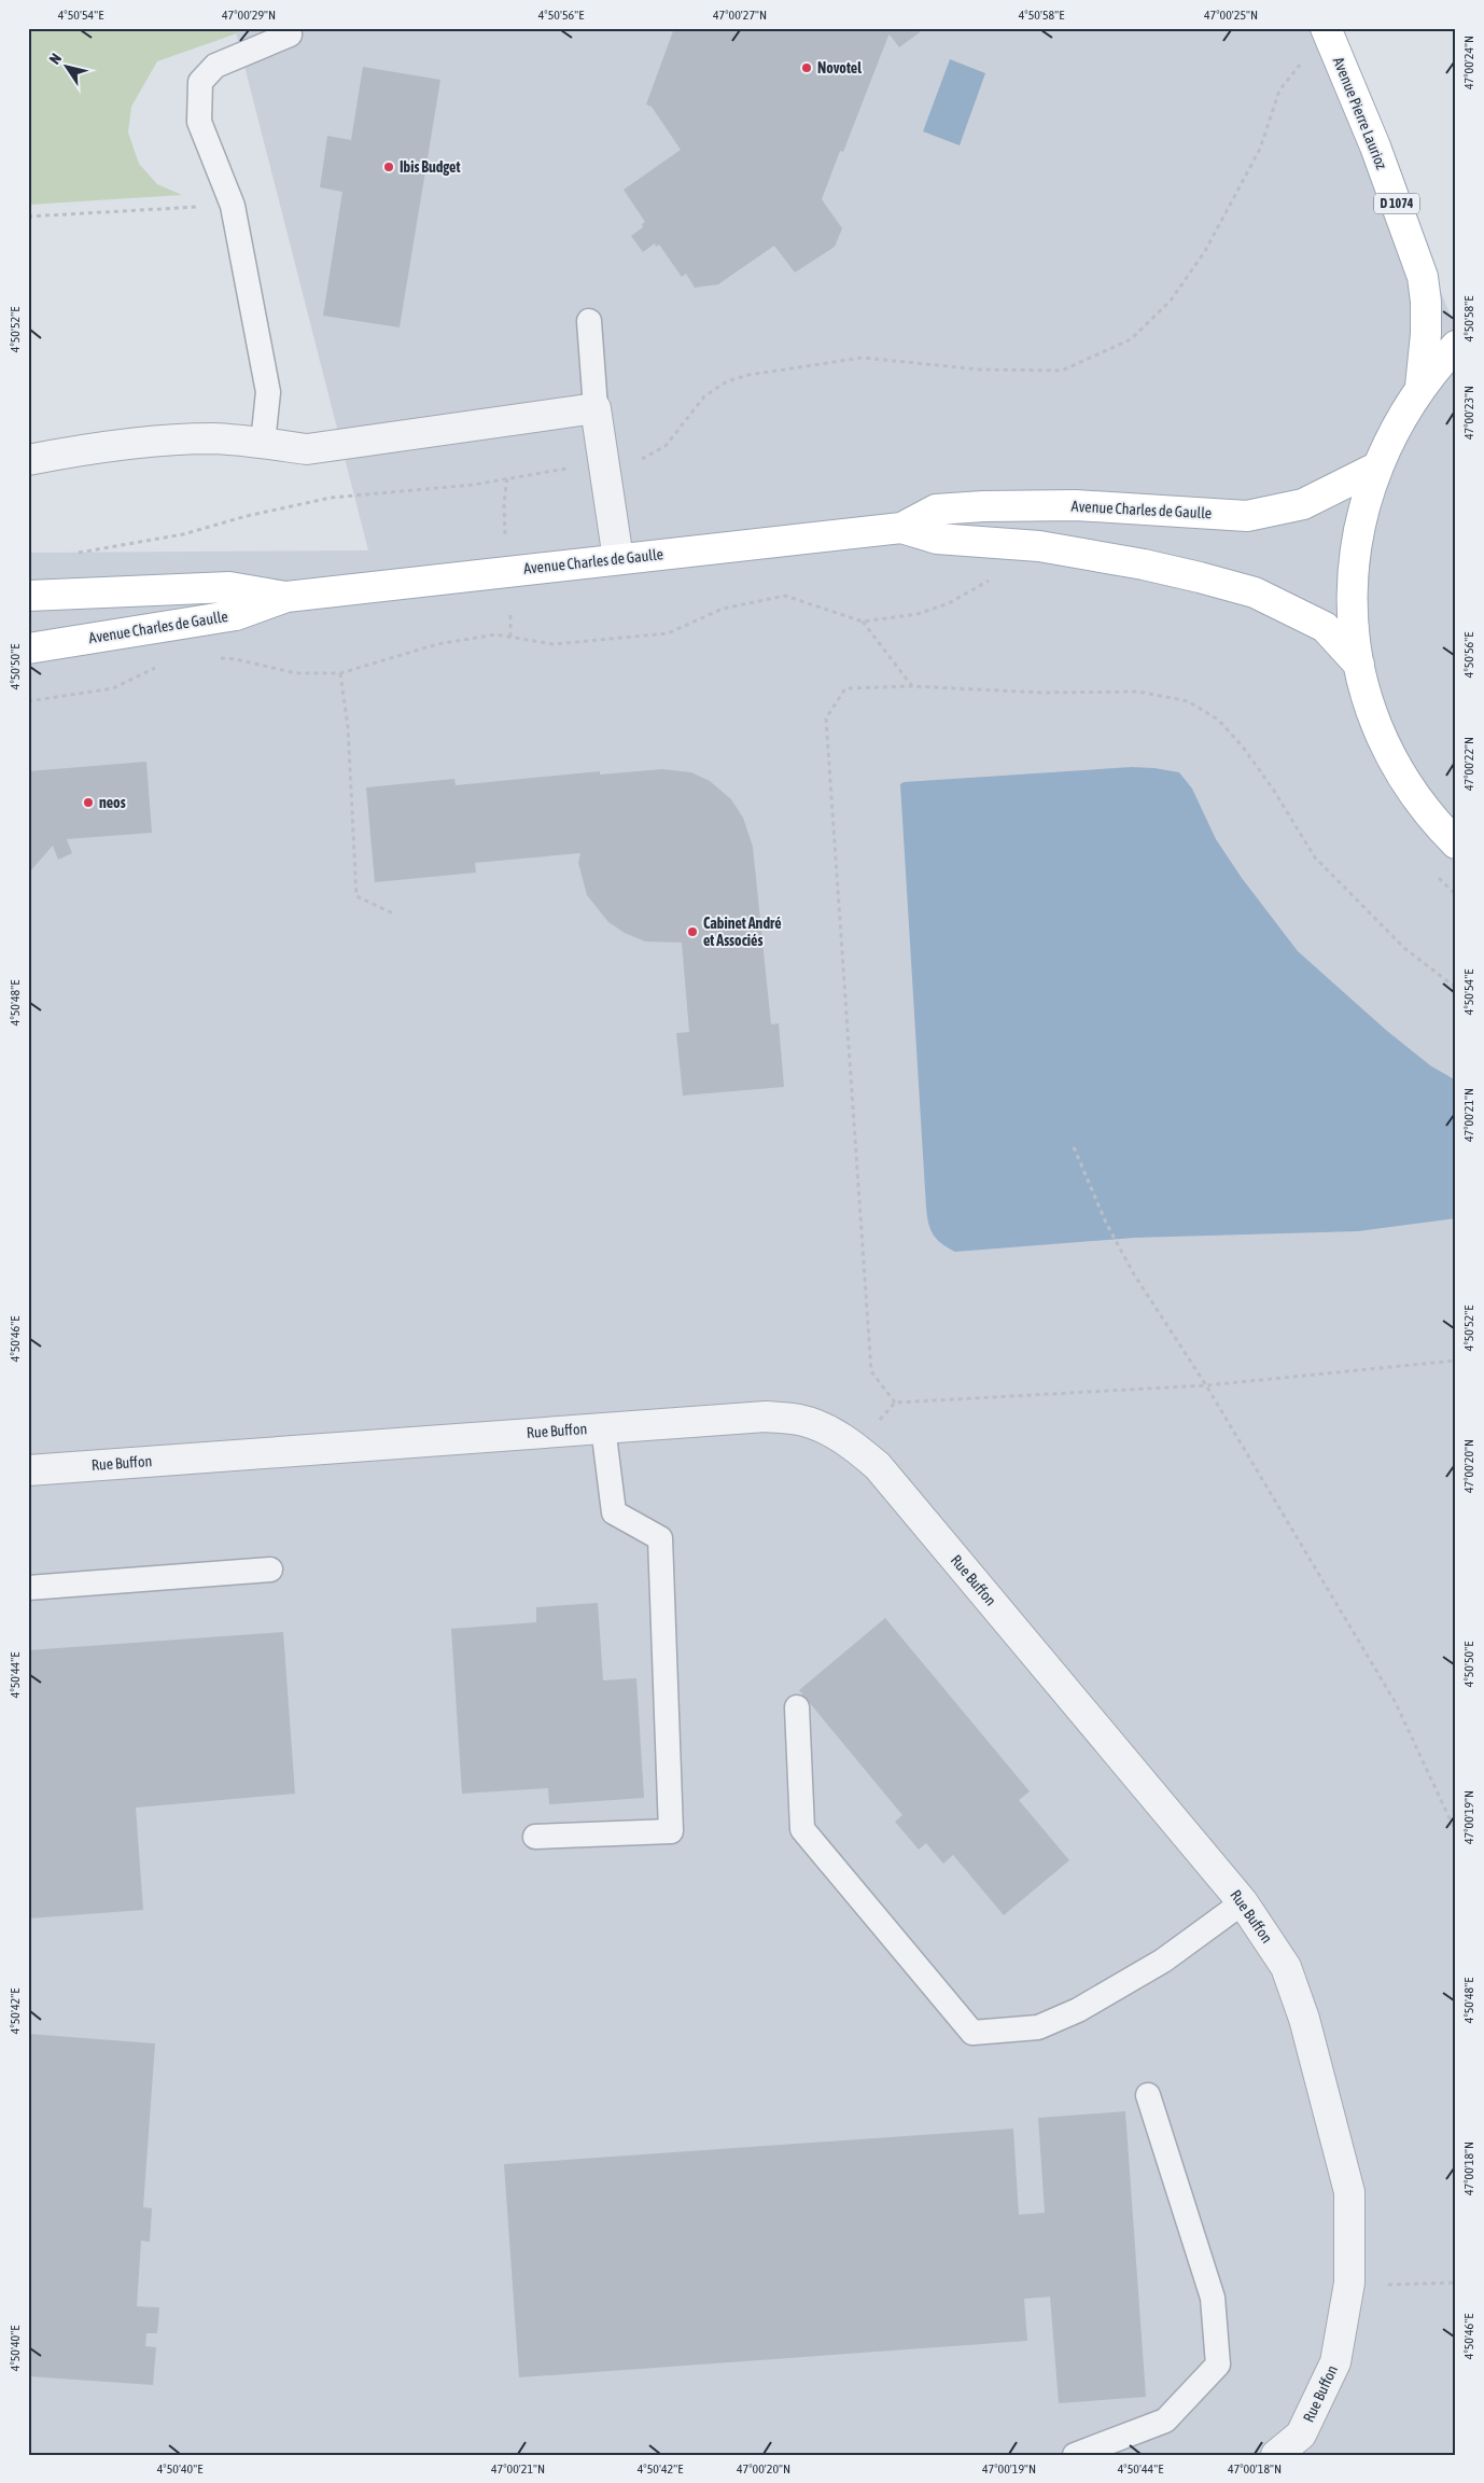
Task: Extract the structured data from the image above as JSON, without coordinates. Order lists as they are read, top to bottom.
{
  "streets": {
    "main road": ["Avenue Pierre Laurioz", "D 1074", "Avenue Charles de Gaulle"],
    "street": ["Rue Buffon"]
  },
  "places": [
    "Novotel",
    "Ibis Budget",
    "neos",
    "Cabinet André et Associés"
  ],
  "north": "top left",
  "coordinates": [
    "4°50'54\"E",
    "47°00'29\"N",
    "4°50'56\"E",
    "47°00'27\"N",
    "4°50'58\"E",
    "47°00'25\"N",
    "47°00'24\"N",
    "4°50'52\"E",
    "47°00'23\"N",
    "4°50'50\"E",
    "47°00'22\"N",
    "4°50'48\"E",
    "47°00'21\"N",
    "4°50'46\"E",
    "47°00'20\"N",
    "4°50'44\"E",
    "47°00'19\"N",
    "4°50'42\"E",
    "47°00'18\"N",
    "4°50'40\"E"
  ]
}
